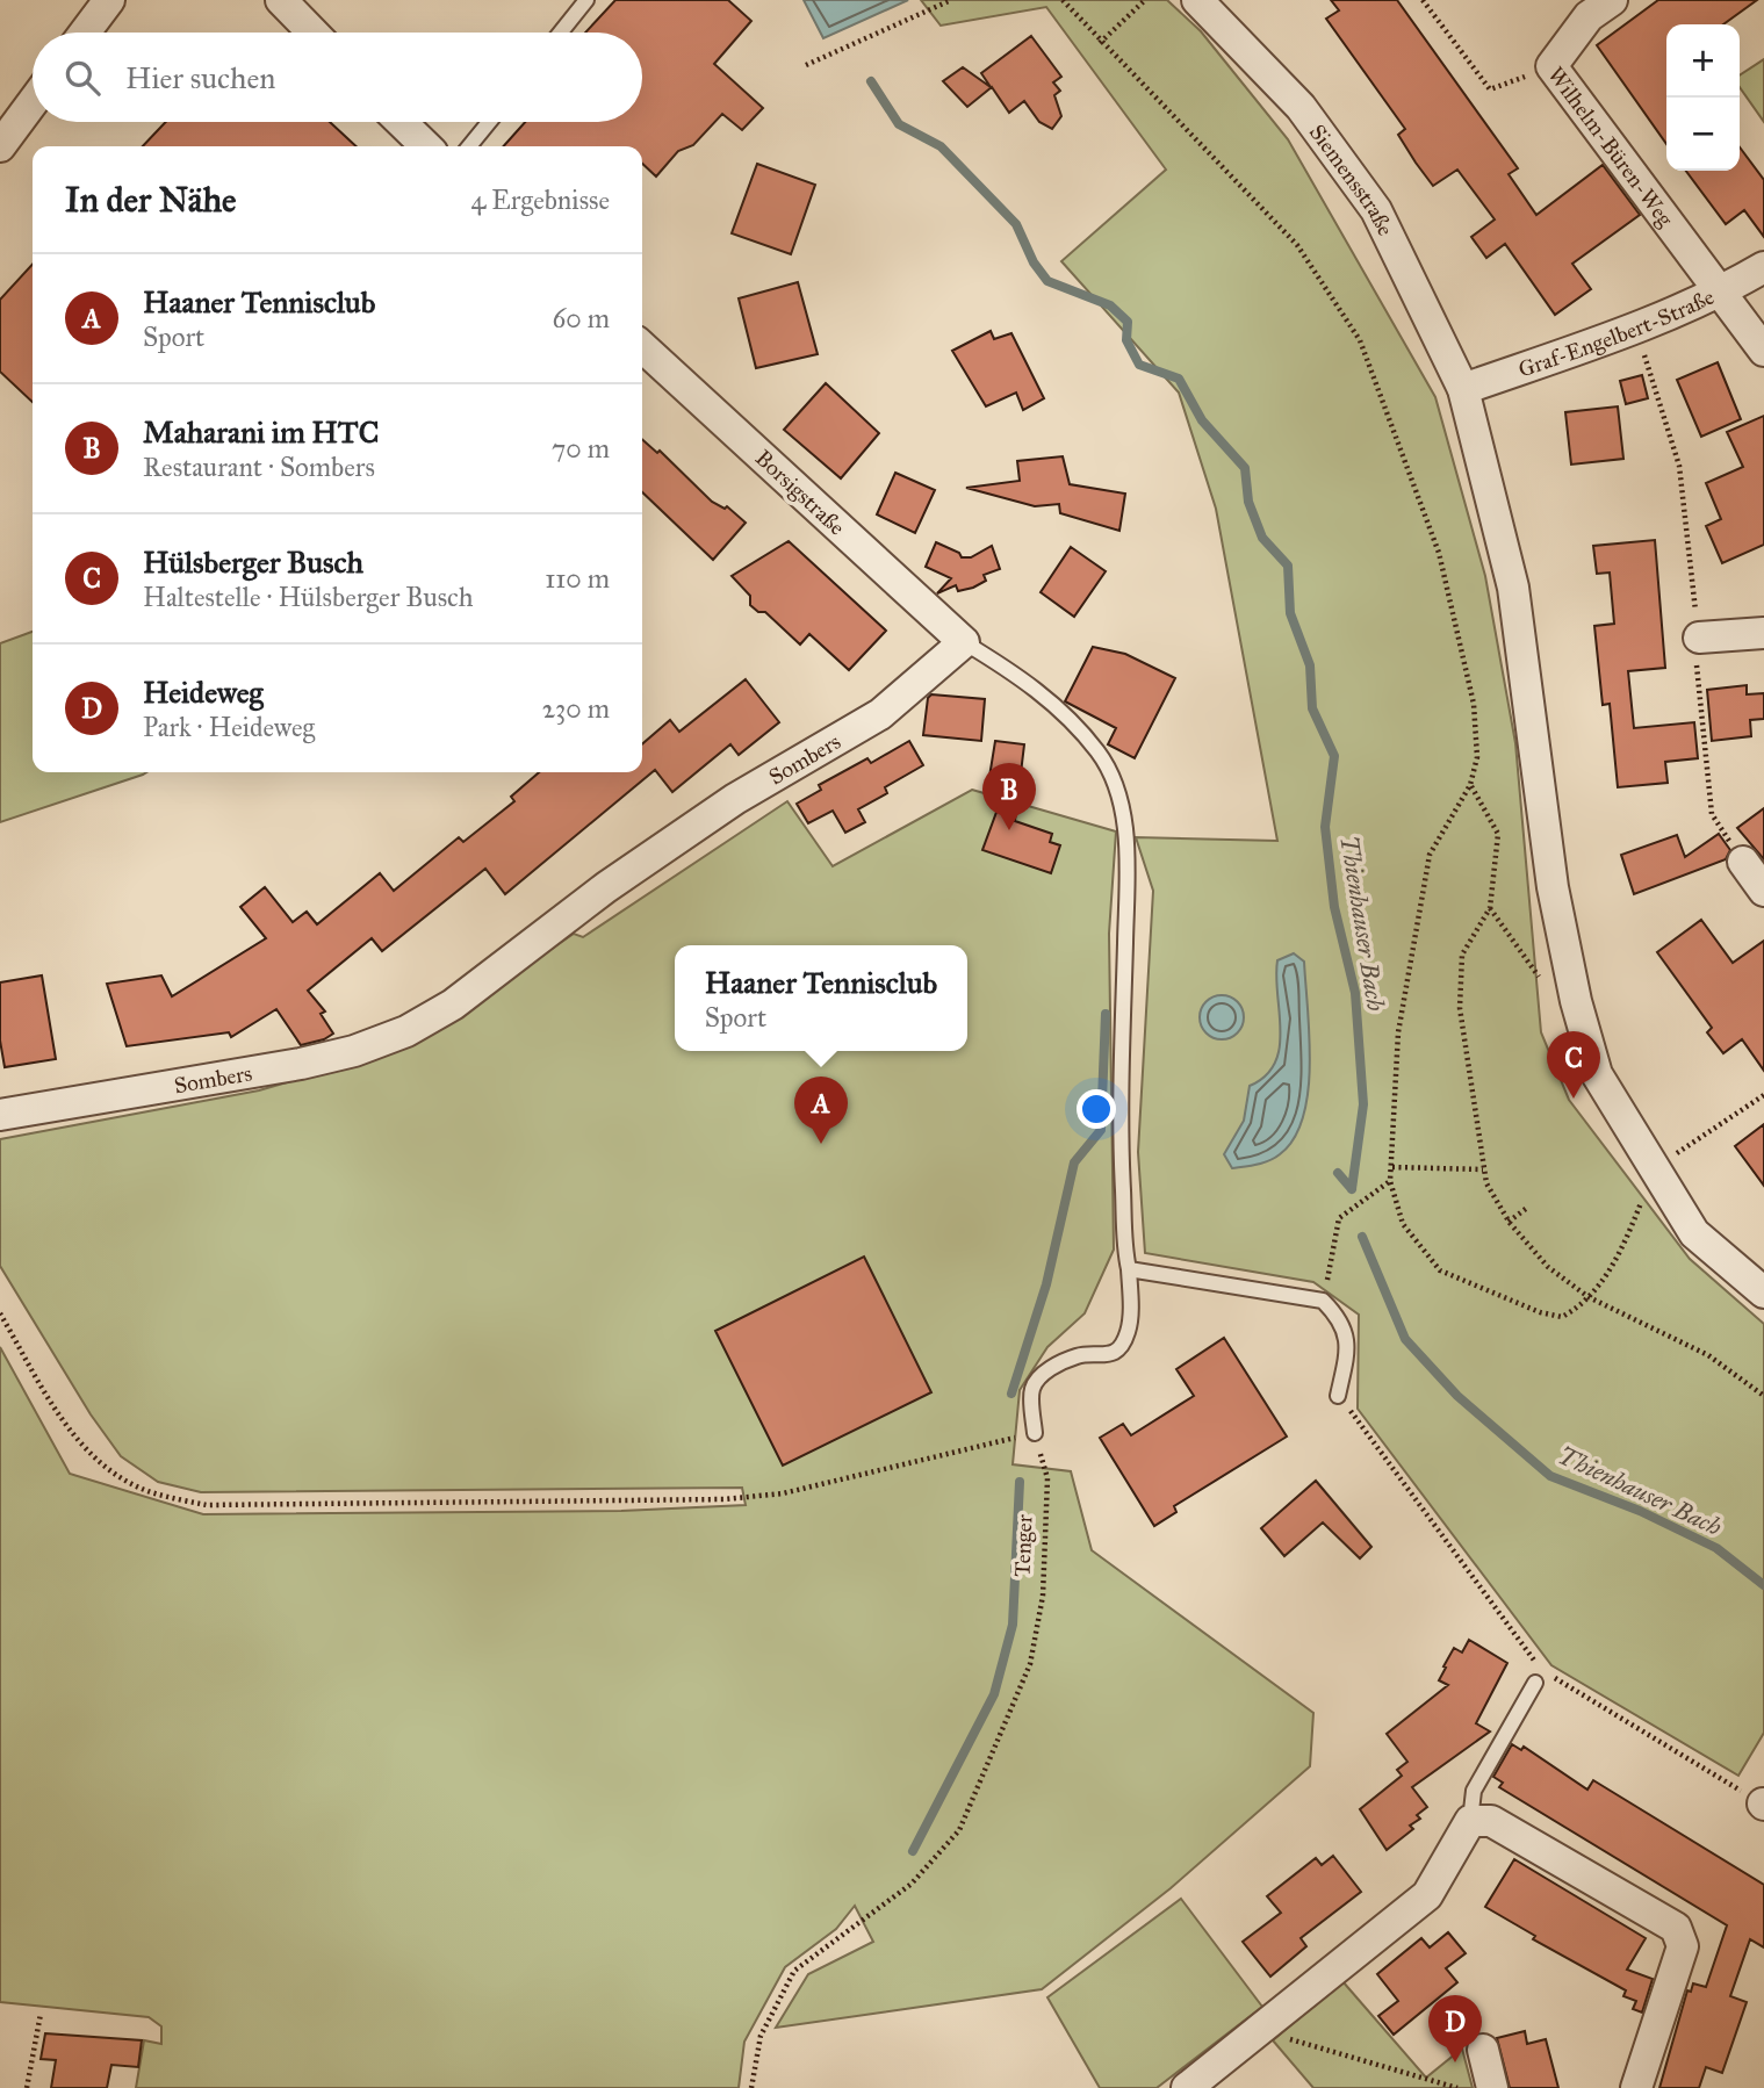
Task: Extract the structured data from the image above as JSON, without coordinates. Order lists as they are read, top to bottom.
{
  "streets": {
    "street": [
      "Wilhelm-Büren-Weg",
      "Siemensstraße",
      "Graf-Engelbert-Straße",
      "Borsigstraße",
      "Sombers"
    ],
    "path": ["Tenger"]
  },
  "crossings": [
    ["Wilhelm-Büren-Weg", "Graf-Engelbert-Straße"],
    ["Siemensstraße", "Graf-Engelbert-Straße"],
    ["Borsigstraße", "Sombers"]
  ],
  "water": ["Thienhauser Bach"],
  "page": {
    "map_buttons": ["+", "−"],
    "search": "Hier suchen",
    "heading": ["In der Nähe", "4 Ergebnisse"],
    "list": [
      {
        "mark": "A",
        "name": "Haaner Tennisclub",
        "note": "Sport",
        "value": "60 m"
      },
      {
        "mark": "B",
        "name": "Maharani im HTC",
        "note": "Restaurant · Sombers",
        "value": "70 m"
      },
      {
        "mark": "C",
        "name": "Hülsberger Busch",
        "note": "Haltestelle · Hülsberger Busch",
        "value": "110 m"
      },
      {
        "mark": "D",
        "name": "Heideweg",
        "note": "Park · Heideweg",
        "value": "230 m"
      }
    ],
    "pins": [
      "B",
      "C",
      "A",
      "D"
    ],
    "popup": ["Haaner Tennisclub", "Sport"]
  }
}
